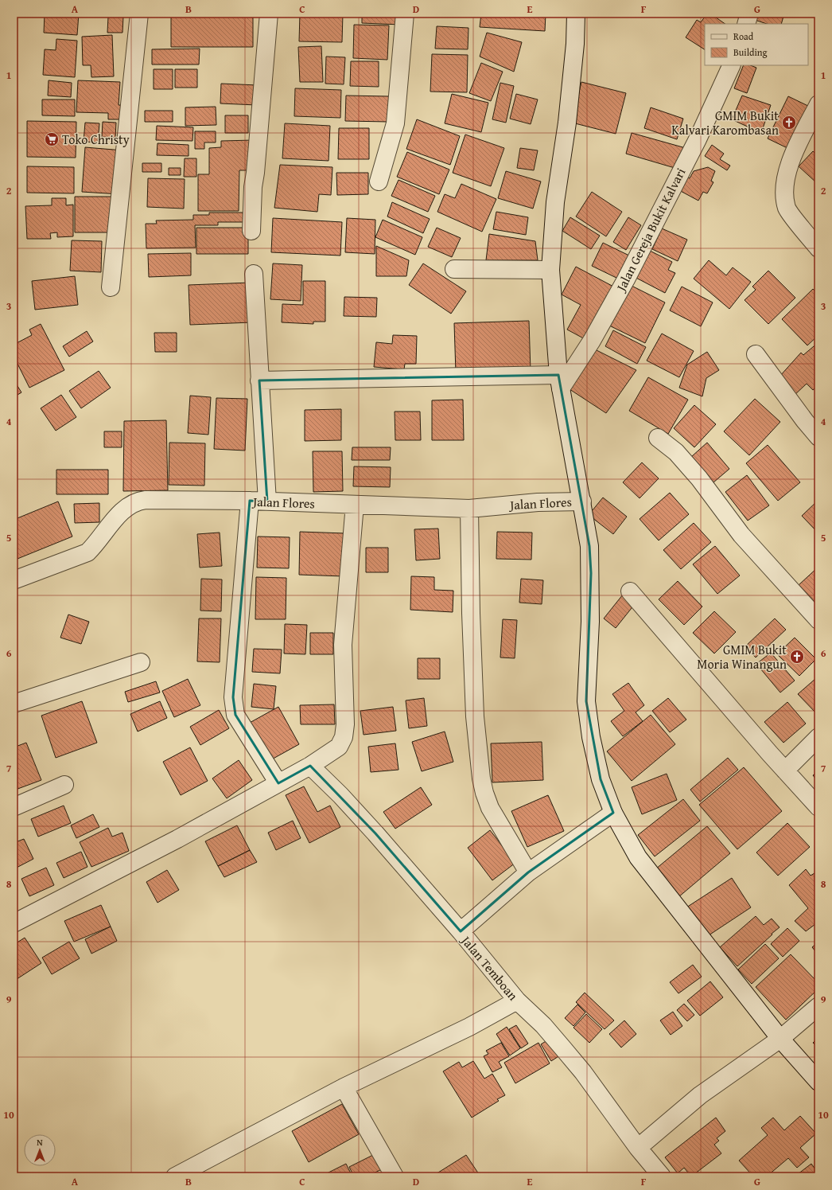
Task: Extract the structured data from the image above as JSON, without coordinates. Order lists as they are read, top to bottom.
{
  "streets": {
    "street": ["Jalan Gereja Bukit Kalvari", "Jalan Flores", "Jalan Temboan"]
  },
  "places": {
    "church": ["GMIM Bukit Kalvari Karombasan", "GMIM Bukit Moria Winangun"],
    "supermarket": ["Toko Christy"]
  },
  "legend": ["Road", "Building"],
  "north": "top",
  "grid": {
    "columns": [
      "A",
      "B",
      "C",
      "D",
      "E",
      "F",
      "G"
    ],
    "rows": [
      "1",
      "2",
      "3",
      "4",
      "5",
      "6",
      "7",
      "8",
      "9",
      "10"
    ]
  }
}
